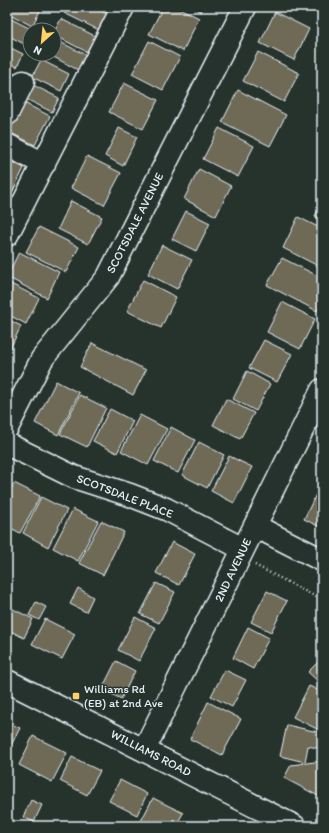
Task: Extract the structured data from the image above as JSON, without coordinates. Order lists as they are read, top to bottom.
{
  "streets": {
    "street": [
      "SCOTSDALE AVENUE",
      "SCOTSDALE PLACE",
      "2ND AVENUE",
      "WILLIAMS ROAD"
    ]
  },
  "crossings": [
    ["SCOTSDALE PLACE", "2ND AVENUE"],
    ["2ND AVENUE", "WILLIAMS ROAD"]
  ],
  "places": {
    "transit": ["Williams Rd (EB) at 2nd Ave"]
  },
  "north": "bottom left"
}
